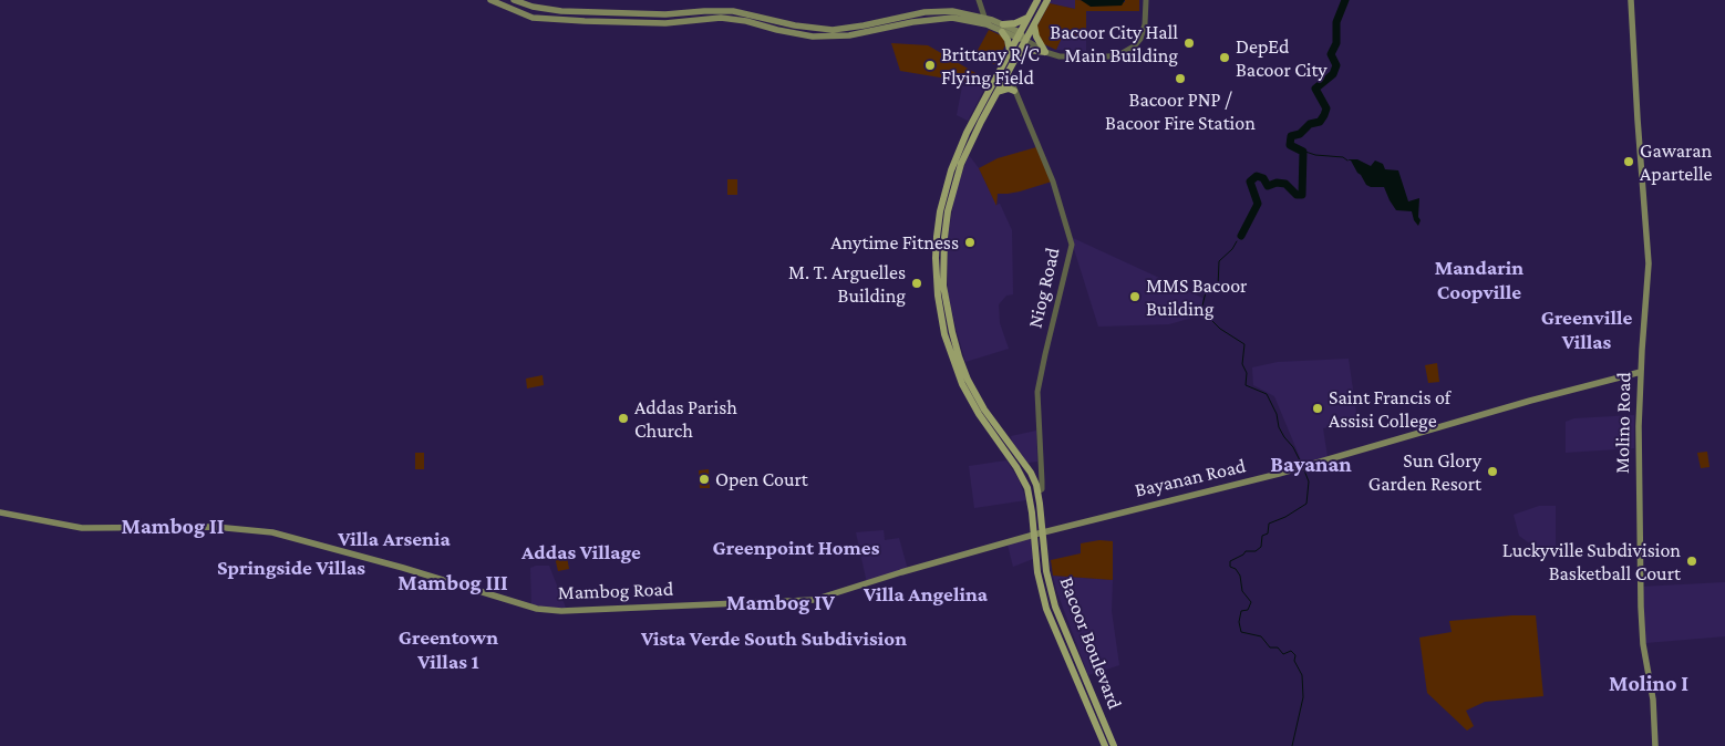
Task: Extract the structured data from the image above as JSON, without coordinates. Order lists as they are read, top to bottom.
{
  "streets": {
    "main road": [
      "Molino Road",
      "Bayanan Road",
      "Mambog Road",
      "Bacoor Boulevard"
    ],
    "street": ["Niog Road"]
  },
  "crossings": [
    ["Niog Road", "Bacoor Boulevard"],
    ["Molino Road", "Bayanan Road"],
    ["Bayanan Road", "Mambog Road"],
    ["Bayanan Road", "Bacoor Boulevard"],
    ["Mambog Road", "Bacoor Boulevard"]
  ],
  "districts": [
    "Mandarin Coopville",
    "Greenville Villas",
    "Bayanan",
    "Mambog II",
    "Villa Arsenia",
    "Greenpoint Homes",
    "Addas Village",
    "Springside Villas",
    "Mambog III",
    "Villa Angelina",
    "Mambog IV",
    "Greentown Villas 1",
    "Vista Verde South Subdivision",
    "Molino I"
  ],
  "places": [
    "Bacoor City Hall Main Building",
    "DepEd Bacoor City",
    "Brittany R/C Flying Field",
    "Bacoor PNP / Bacoor Fire Station",
    "Gawaran Apartelle",
    "Anytime Fitness",
    "M. T. Arguelles Building",
    "MMS Bacoor Building",
    "Saint Francis of Assisi College",
    "Addas Parish Church",
    "Sun Glory Garden Resort",
    "Open Court",
    "Luckyville Subdivision Basketball Court"
  ]
}
